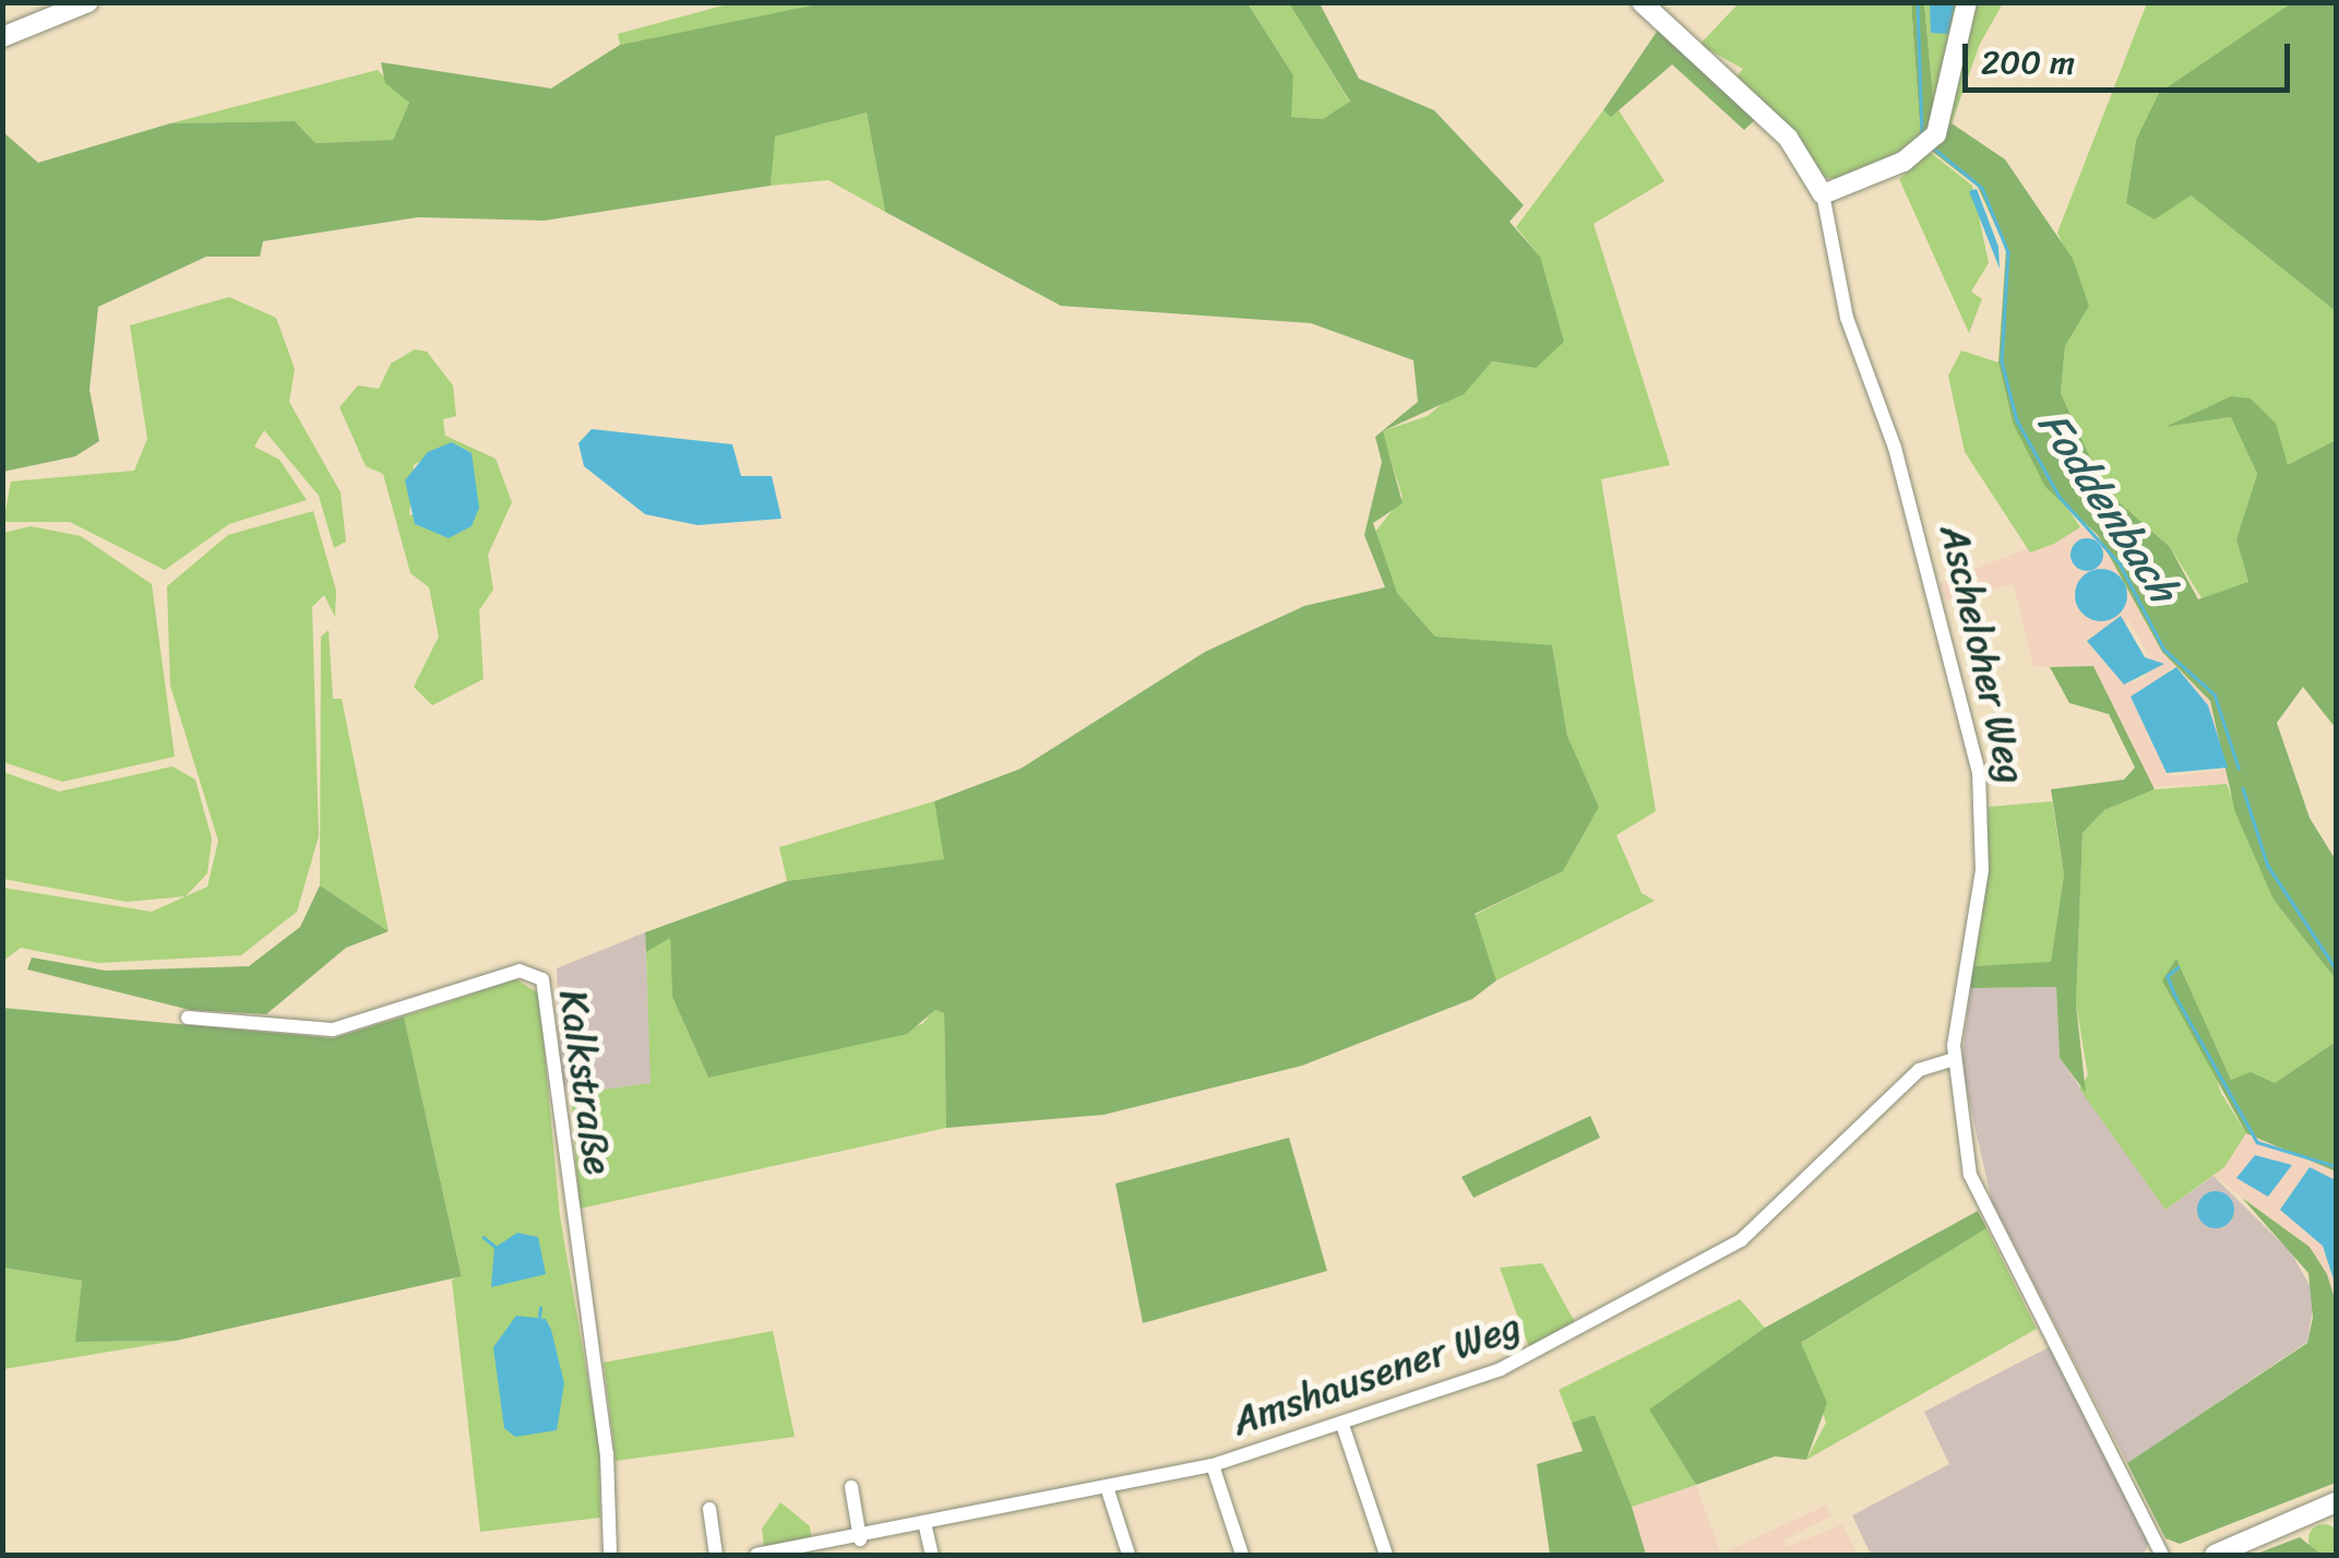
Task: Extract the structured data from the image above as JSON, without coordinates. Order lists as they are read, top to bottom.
{
  "streets": {
    "street": ["Ascheloher Weg", "Kalkstraße", "Amshausener Weg"]
  },
  "crossings": [
    ["Ascheloher Weg", "Amshausener Weg"]
  ],
  "water": ["Foddenbach"],
  "scale_bar": "200 m"
}
